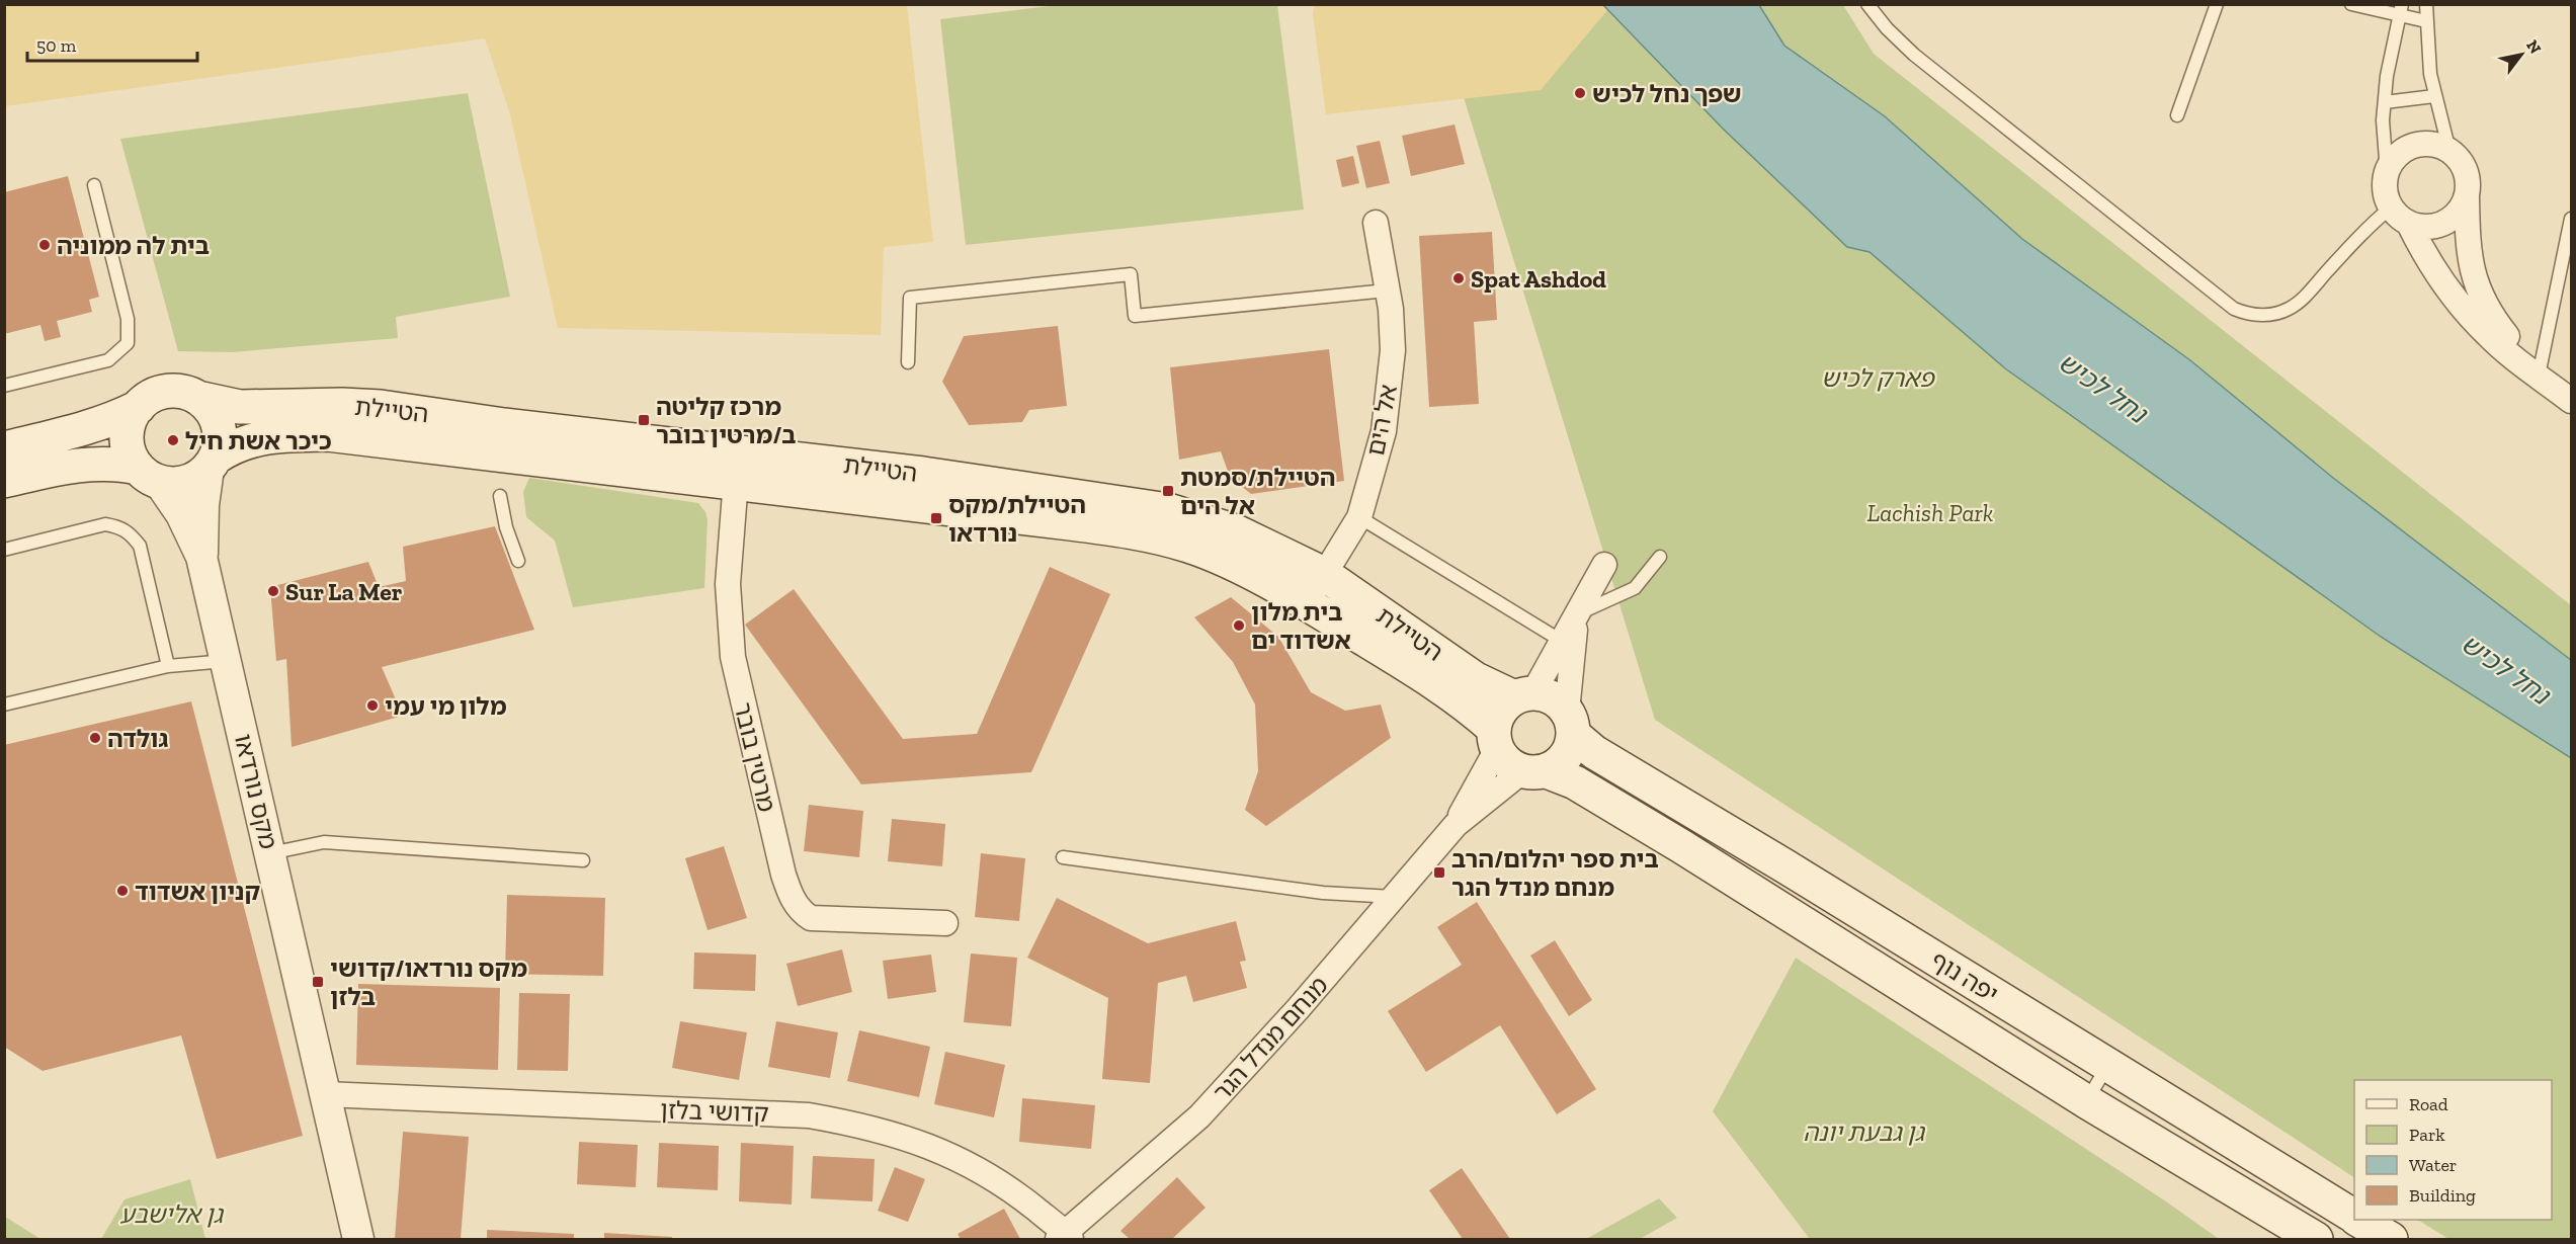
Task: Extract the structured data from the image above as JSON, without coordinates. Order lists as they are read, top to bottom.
{
  "streets": {
    "main road": ["הטיילת", "יפה נוף"],
    "street": [
      "אל הים",
      "מרטין בובר",
      "מקס נורדאו",
      "מנחם מנדל הגר",
      "קדושי בלזן"
    ]
  },
  "crossings": [
    ["הטיילת", "אל הים"],
    ["הטיילת", "מרטין בובר"],
    ["הטיילת", "מקס נורדאו"],
    ["הטיילת", "יפה נוף"],
    ["מקס נורדאו", "קדושי בלזן"],
    ["מנחם מנדל הגר", "קדושי בלזן"]
  ],
  "water": ["נחל לכיש"],
  "parks": [
    "פארק לכיש",
    "Lachish Park",
    "גן גבעת יונה",
    "גן אלישבע"
  ],
  "places": {
    "other": [
      "שפך נחל לכיש",
      "בית לה ממוניה",
      "Spat Ashdod",
      "כיכר אשת חיל",
      "Sur La Mer",
      "בית מלון אשדוד ים",
      "מלון מי עמי",
      "גולדה",
      "קניון אשדוד"
    ],
    "transit": [
      "מרכז קליטה ב/מרטין בובר",
      "הטיילת/סמטת אל הים",
      "הטיילת/מקס נורדאו",
      "בית ספר יהלום/הרב מנחם מנדל הגר",
      "מקס נורדאו/קדושי בלזן"
    ]
  },
  "legend": [
    "Road",
    "Park",
    "Water",
    "Building"
  ],
  "scale_bar": "50 m",
  "north": "top right"
}
